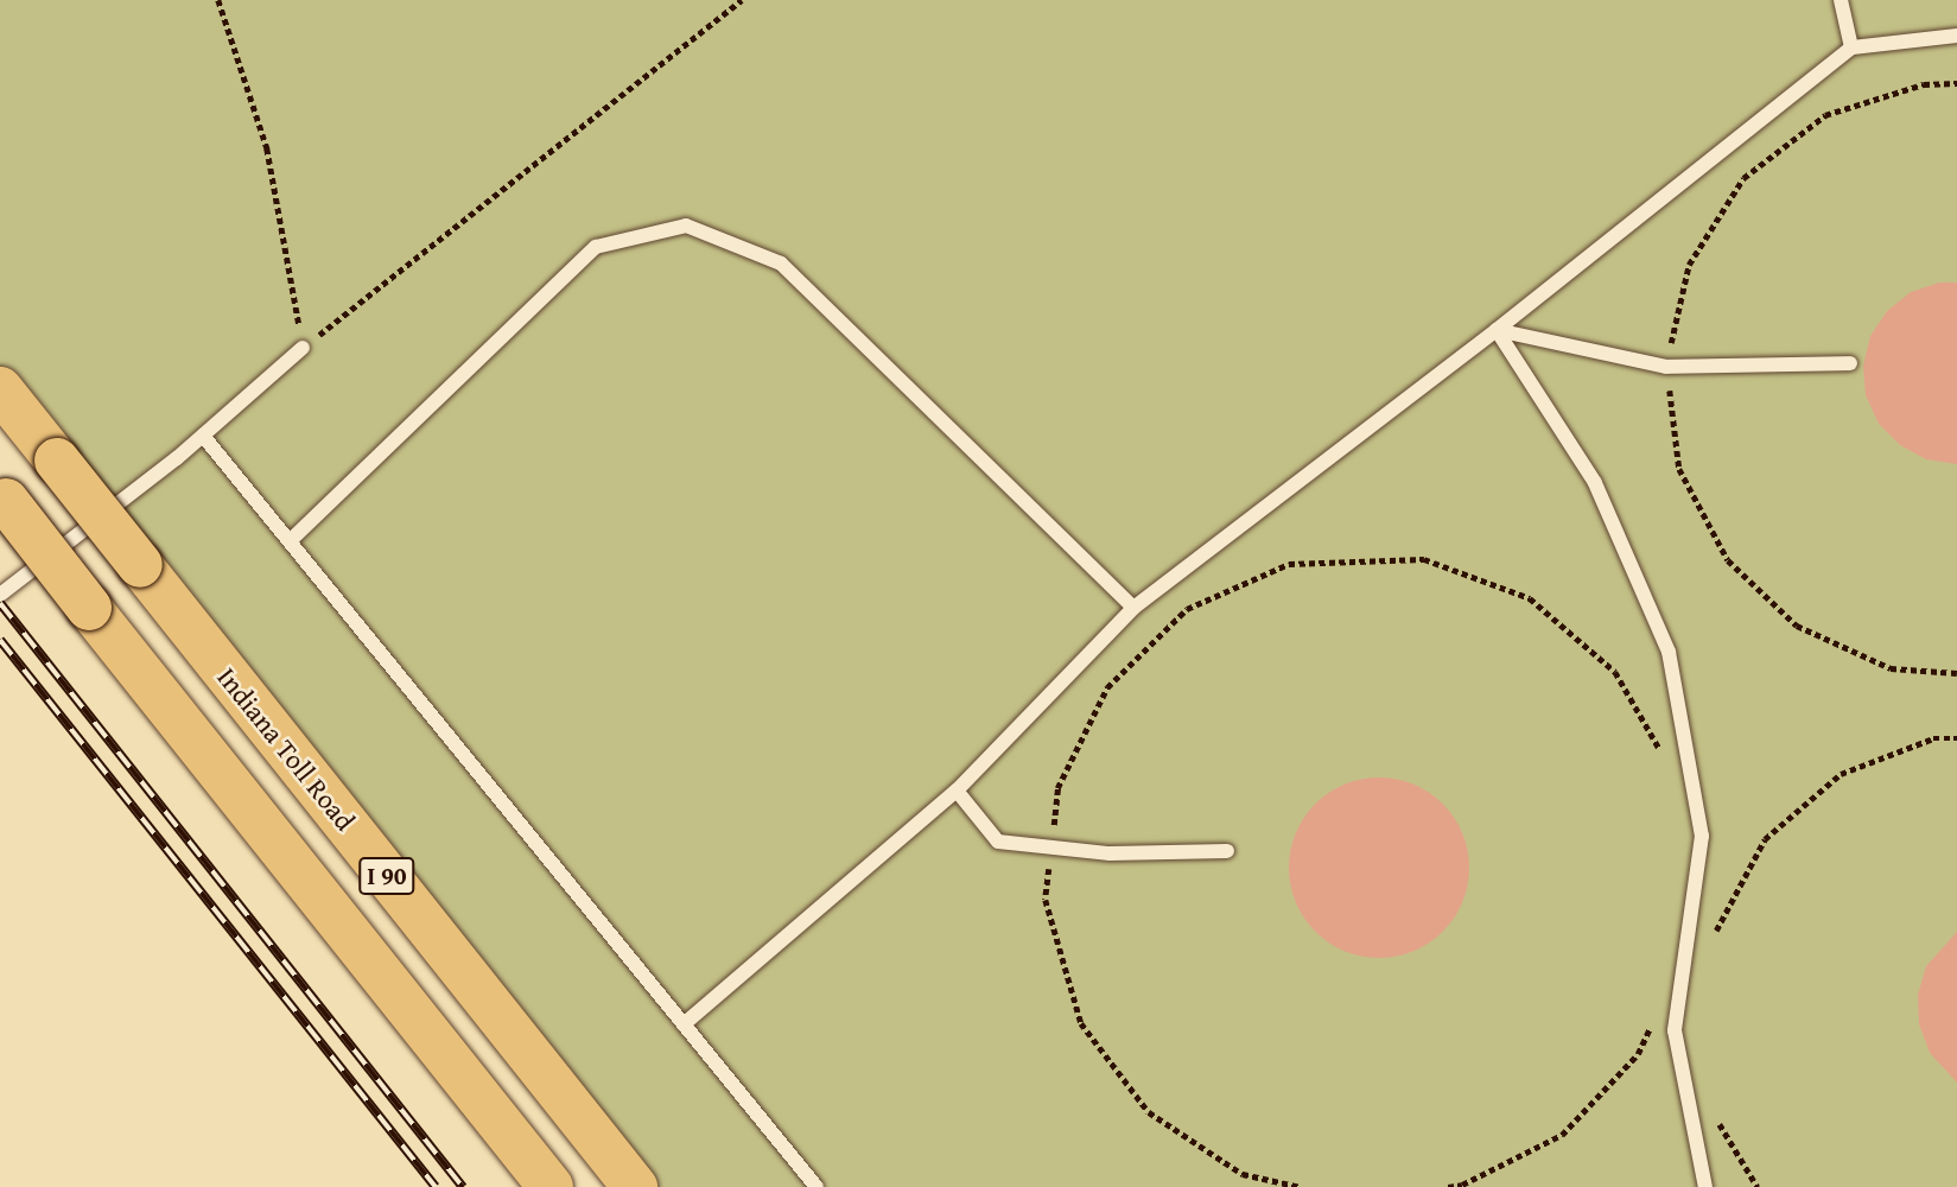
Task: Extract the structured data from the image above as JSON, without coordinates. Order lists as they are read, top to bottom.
{
  "streets": {
    "highway": ["Indiana Toll Road", "I 90"]
  }
}
